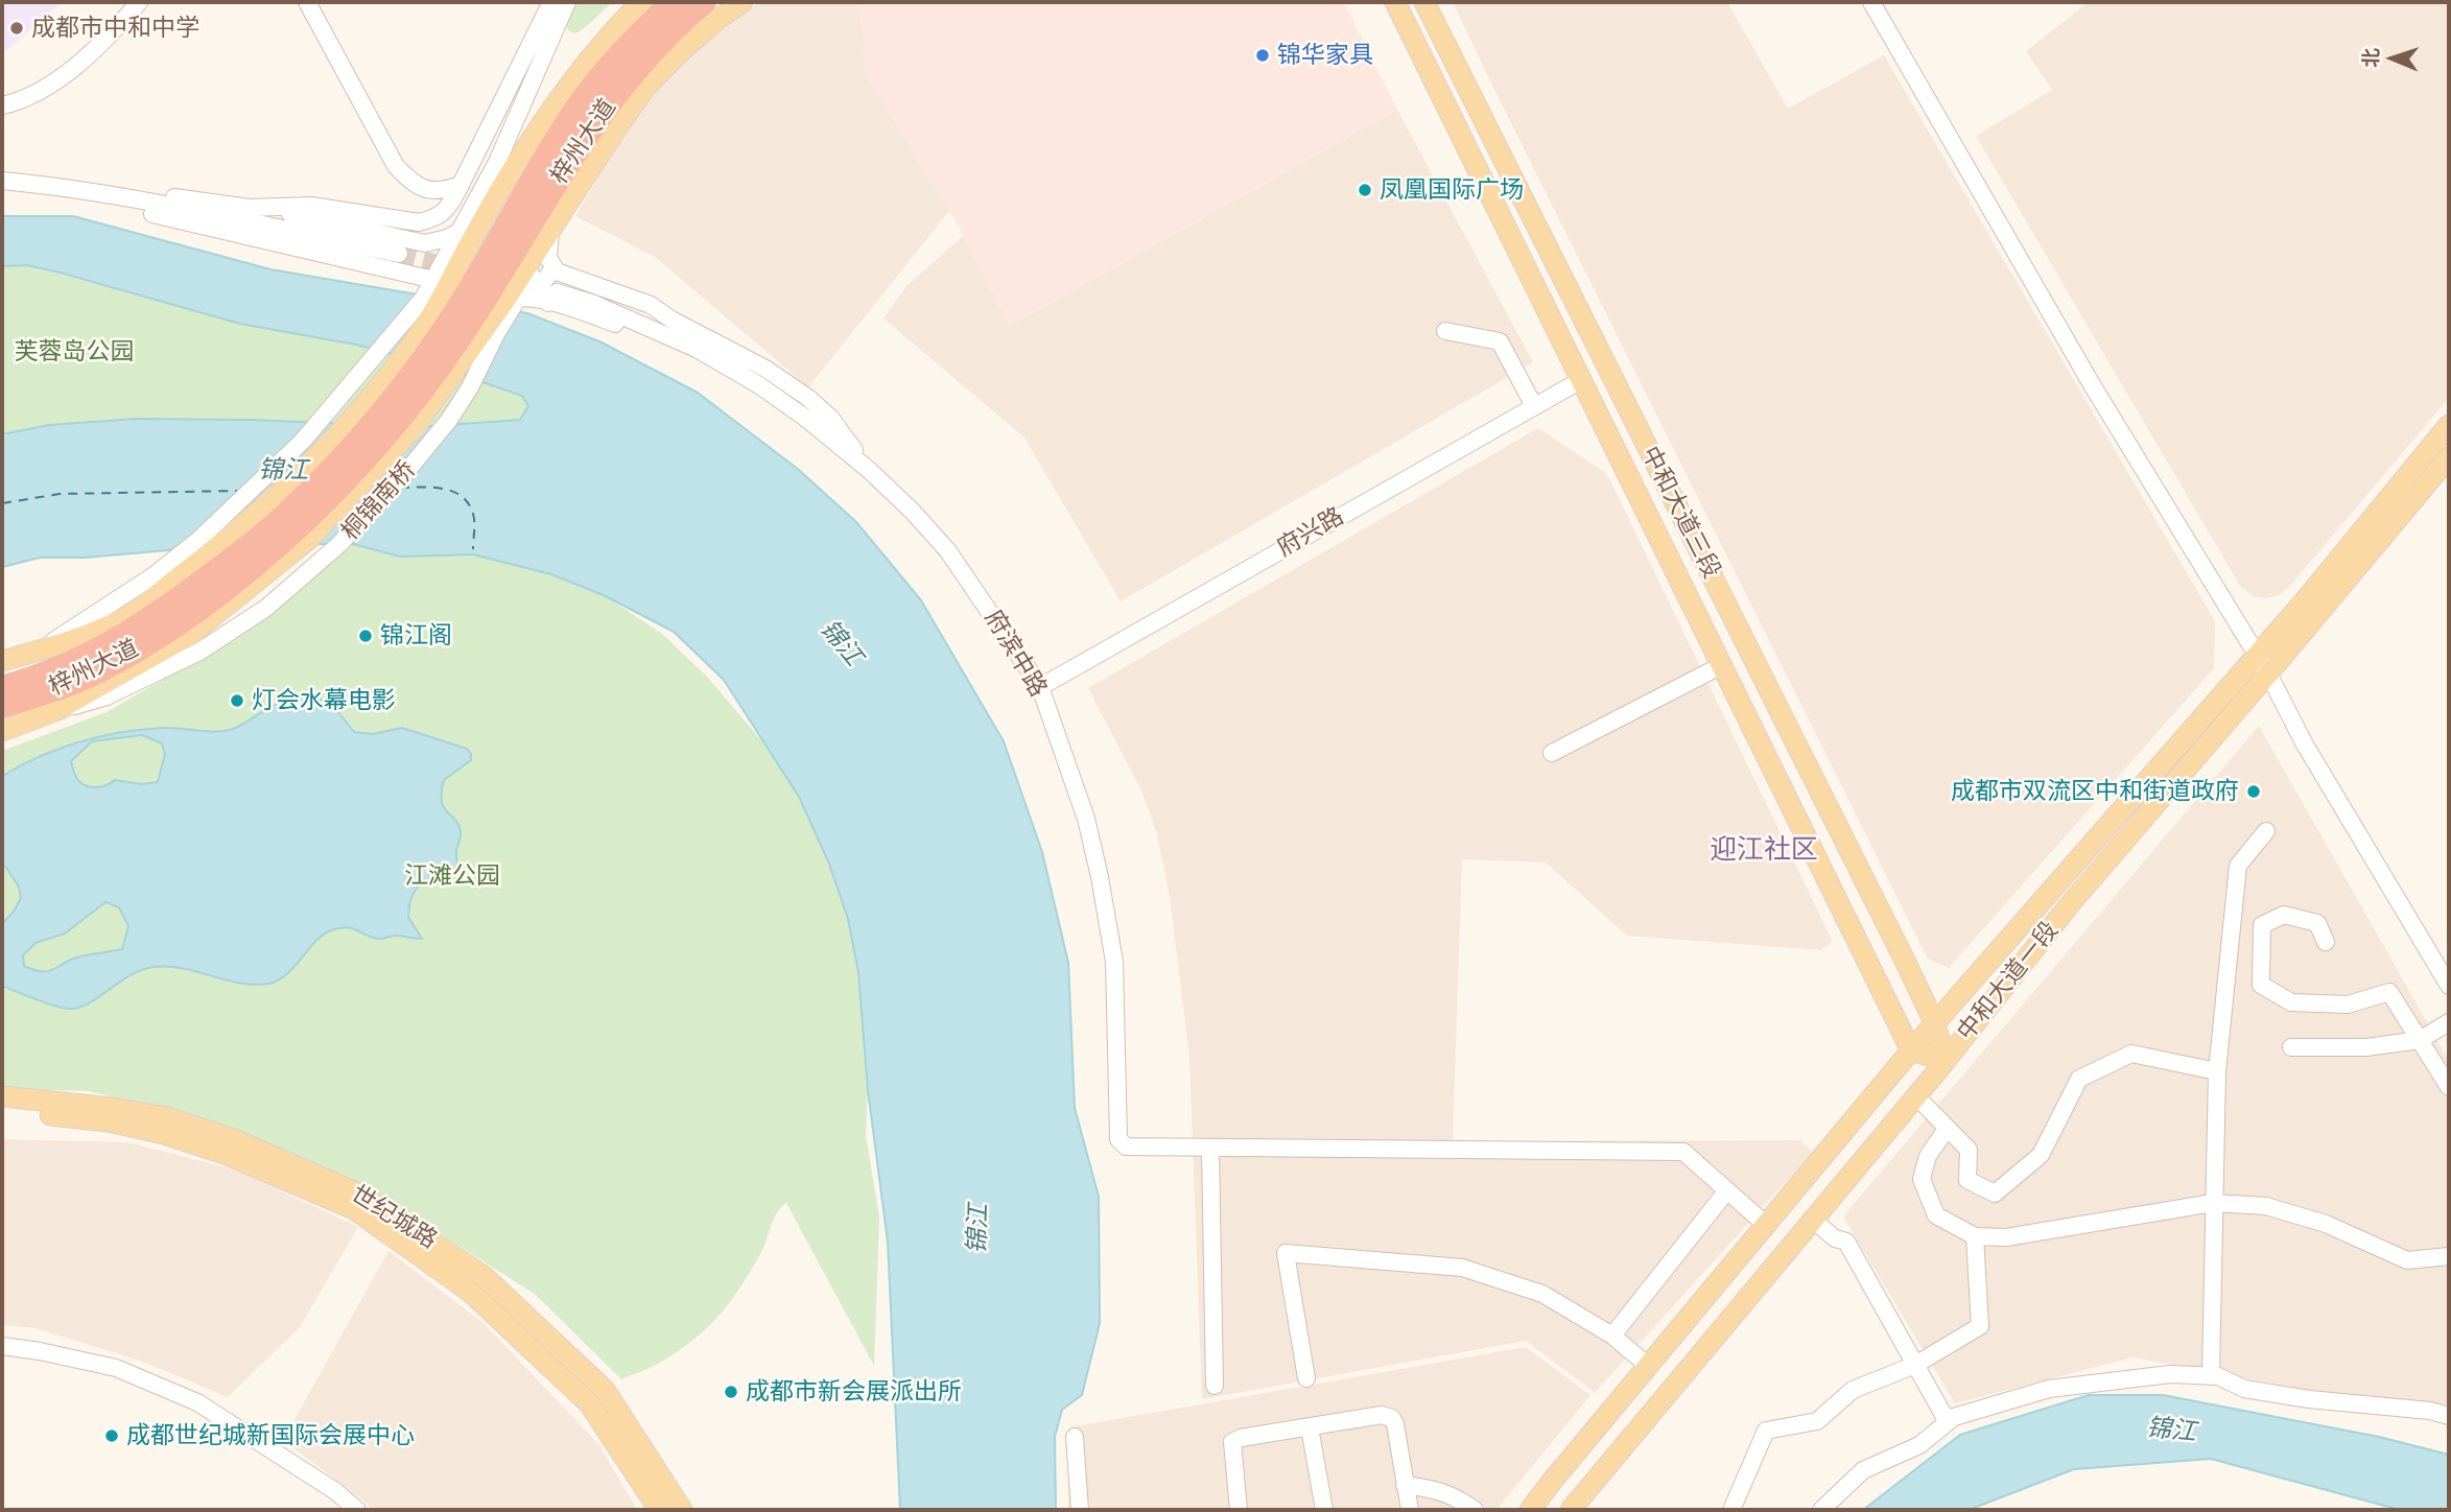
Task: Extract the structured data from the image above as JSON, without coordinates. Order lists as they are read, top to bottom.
{
  "streets": {
    "highway": ["梓州大道"],
    "main road": [
      "桐锦南桥",
      "中和大道三段",
      "中和大道一段",
      "世纪城路"
    ],
    "street": ["府兴路", "府滨中路"]
  },
  "crossings": [
    ["梓州大道", "桐锦南桥"],
    ["梓州大道", "府滨中路"],
    ["桐锦南桥", "府滨中路"],
    ["中和大道三段", "中和大道一段"],
    ["府兴路", "府滨中路"]
  ],
  "districts": ["迎江社区"],
  "water": ["锦江"],
  "parks": ["芙蓉岛公园", "江滩公园"],
  "places": [
    "成都市中和中学",
    "锦华家具",
    "凤凰国际广场",
    "锦江阁",
    "灯会水幕电影",
    "成都市双流区中和街道政府",
    "成都市新会展派出所",
    "成都世纪城新国际会展中心"
  ],
  "north": "left"
}
